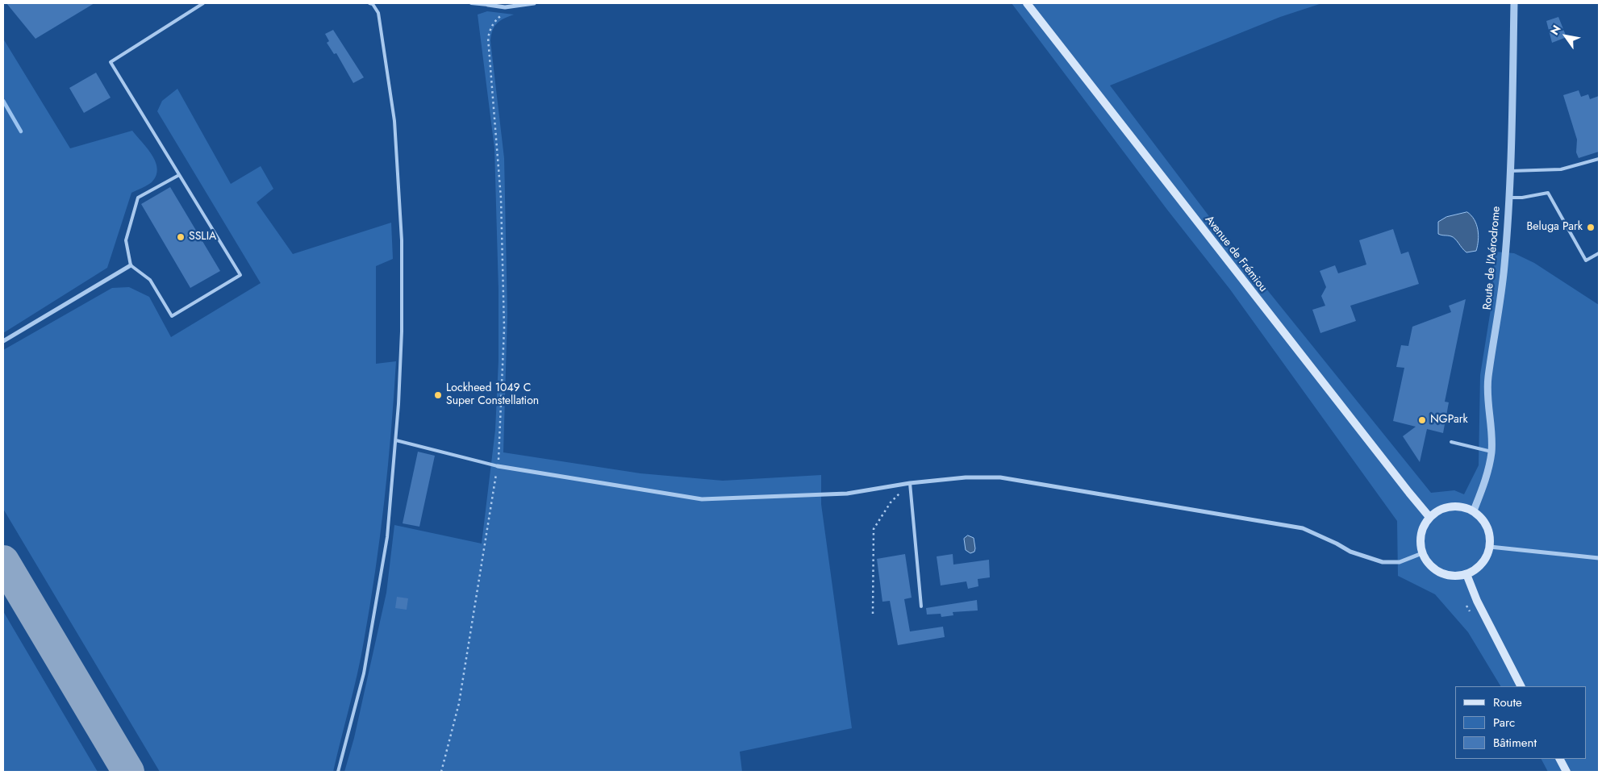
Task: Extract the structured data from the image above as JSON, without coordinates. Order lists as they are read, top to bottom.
{
  "streets": {
    "main road": ["Avenue de Frémiou"],
    "street": ["Route de l'Aérodrome"]
  },
  "crossings": [
    ["Avenue de Frémiou", "Route de l'Aérodrome"]
  ],
  "places": [
    "Beluga Park",
    "SSLIA",
    "Lockheed 1049 C Super Constellation",
    "NGPark"
  ],
  "legend": ["Route", "Parc", "Bâtiment"],
  "north": "top left"
}
